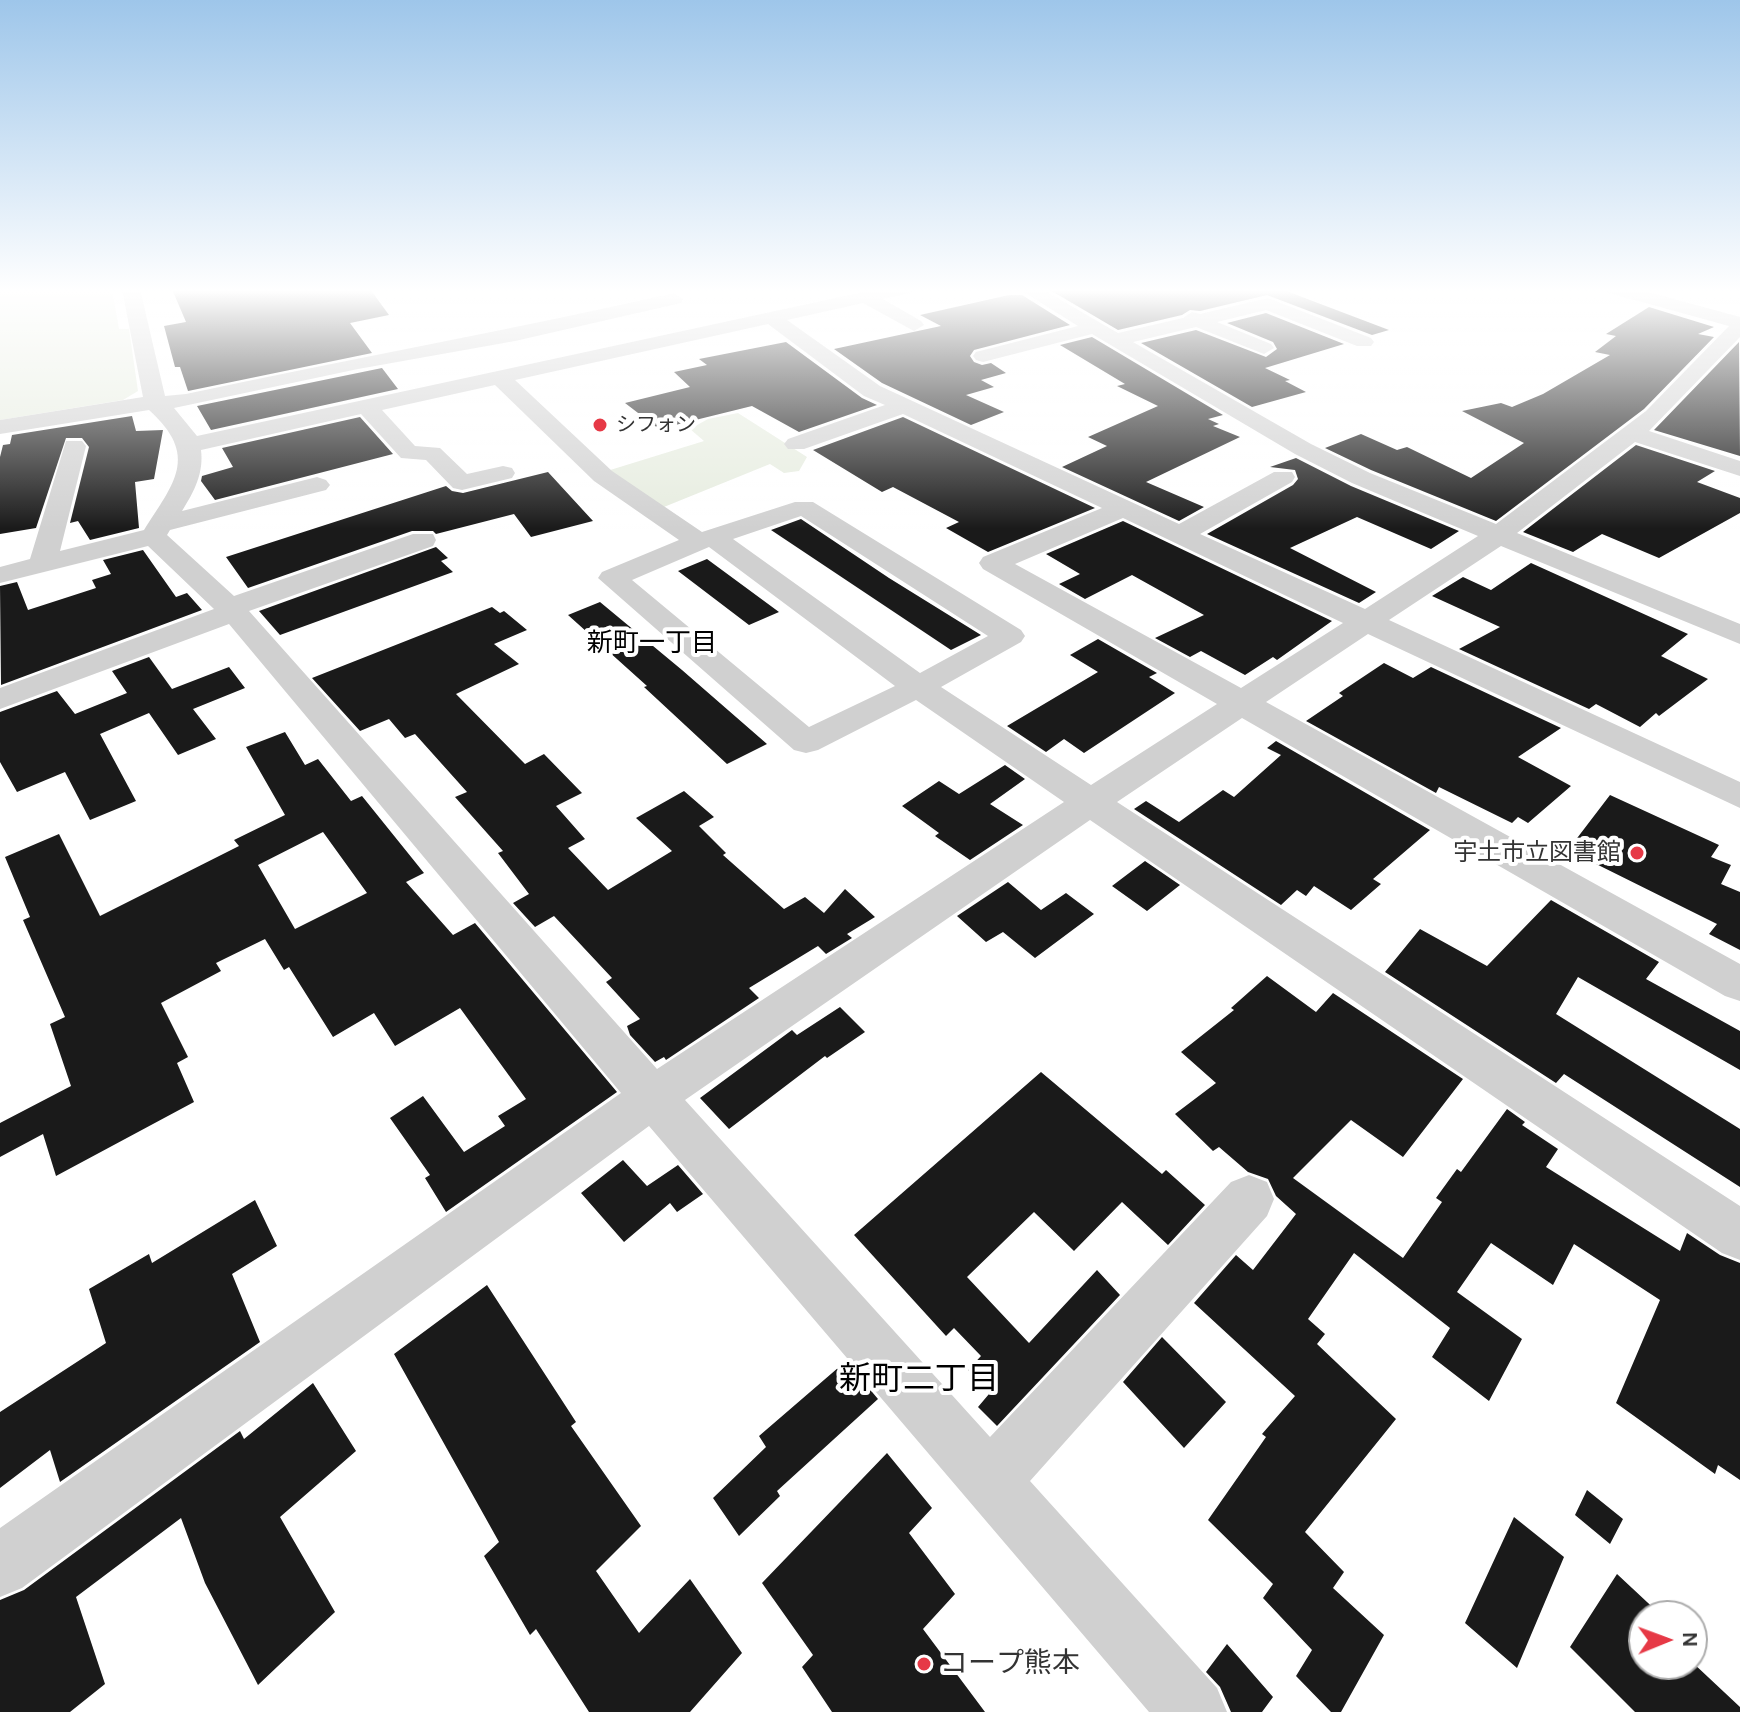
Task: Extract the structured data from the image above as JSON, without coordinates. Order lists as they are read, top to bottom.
{
  "districts": ["新町一丁目", "新町二丁目"],
  "places": ["シフォン", "宇土市立図書館", "コープ熊本"],
  "north": "right"
}
